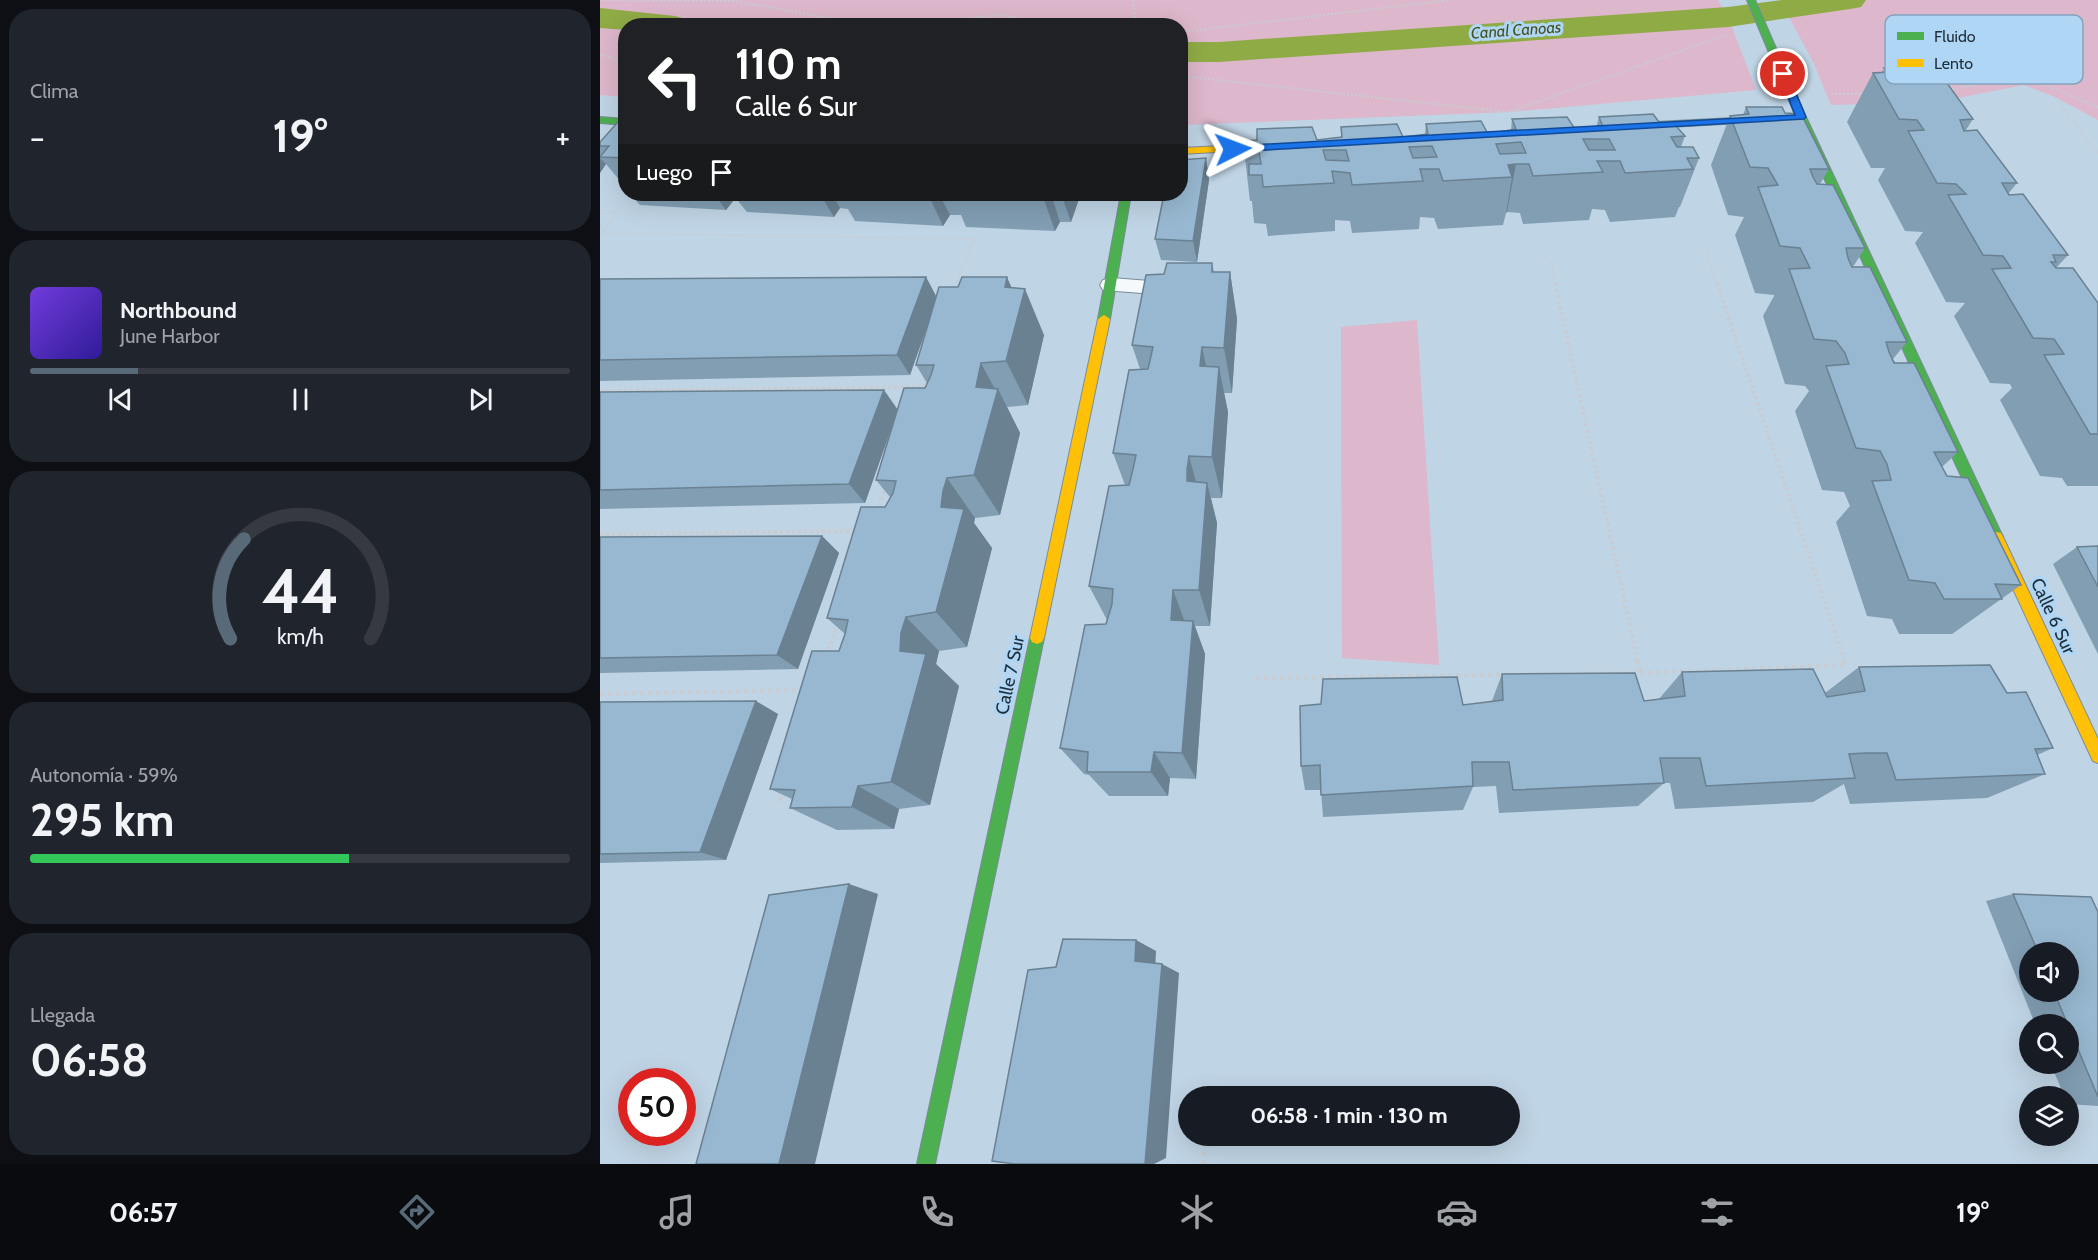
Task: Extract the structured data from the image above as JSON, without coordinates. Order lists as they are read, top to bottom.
{
  "streets": {
    "street": ["Calle 6 Sur", "Calle 7 Sur"]
  },
  "water": ["Canal Canoas"],
  "legend": ["Fluido", "Lento"],
  "page": {
    "tile": [
      "Clima",
      ["Autonomía · 59%", "295 km"],
      ["Llegada", "06:58"]
    ],
    "turn": ["110 m", "Calle 6 Sur"],
    "heat": ["−", "19°", "+"],
    "then": "Luego",
    "song": ["Northbound", "June Harbor"],
    "limit": "50",
    "trip": "06:58 · 1 min · 130 m",
    "tabs": ["06:57", "19°"],
    "gauge": ["44", "km/h"]
  }
}
